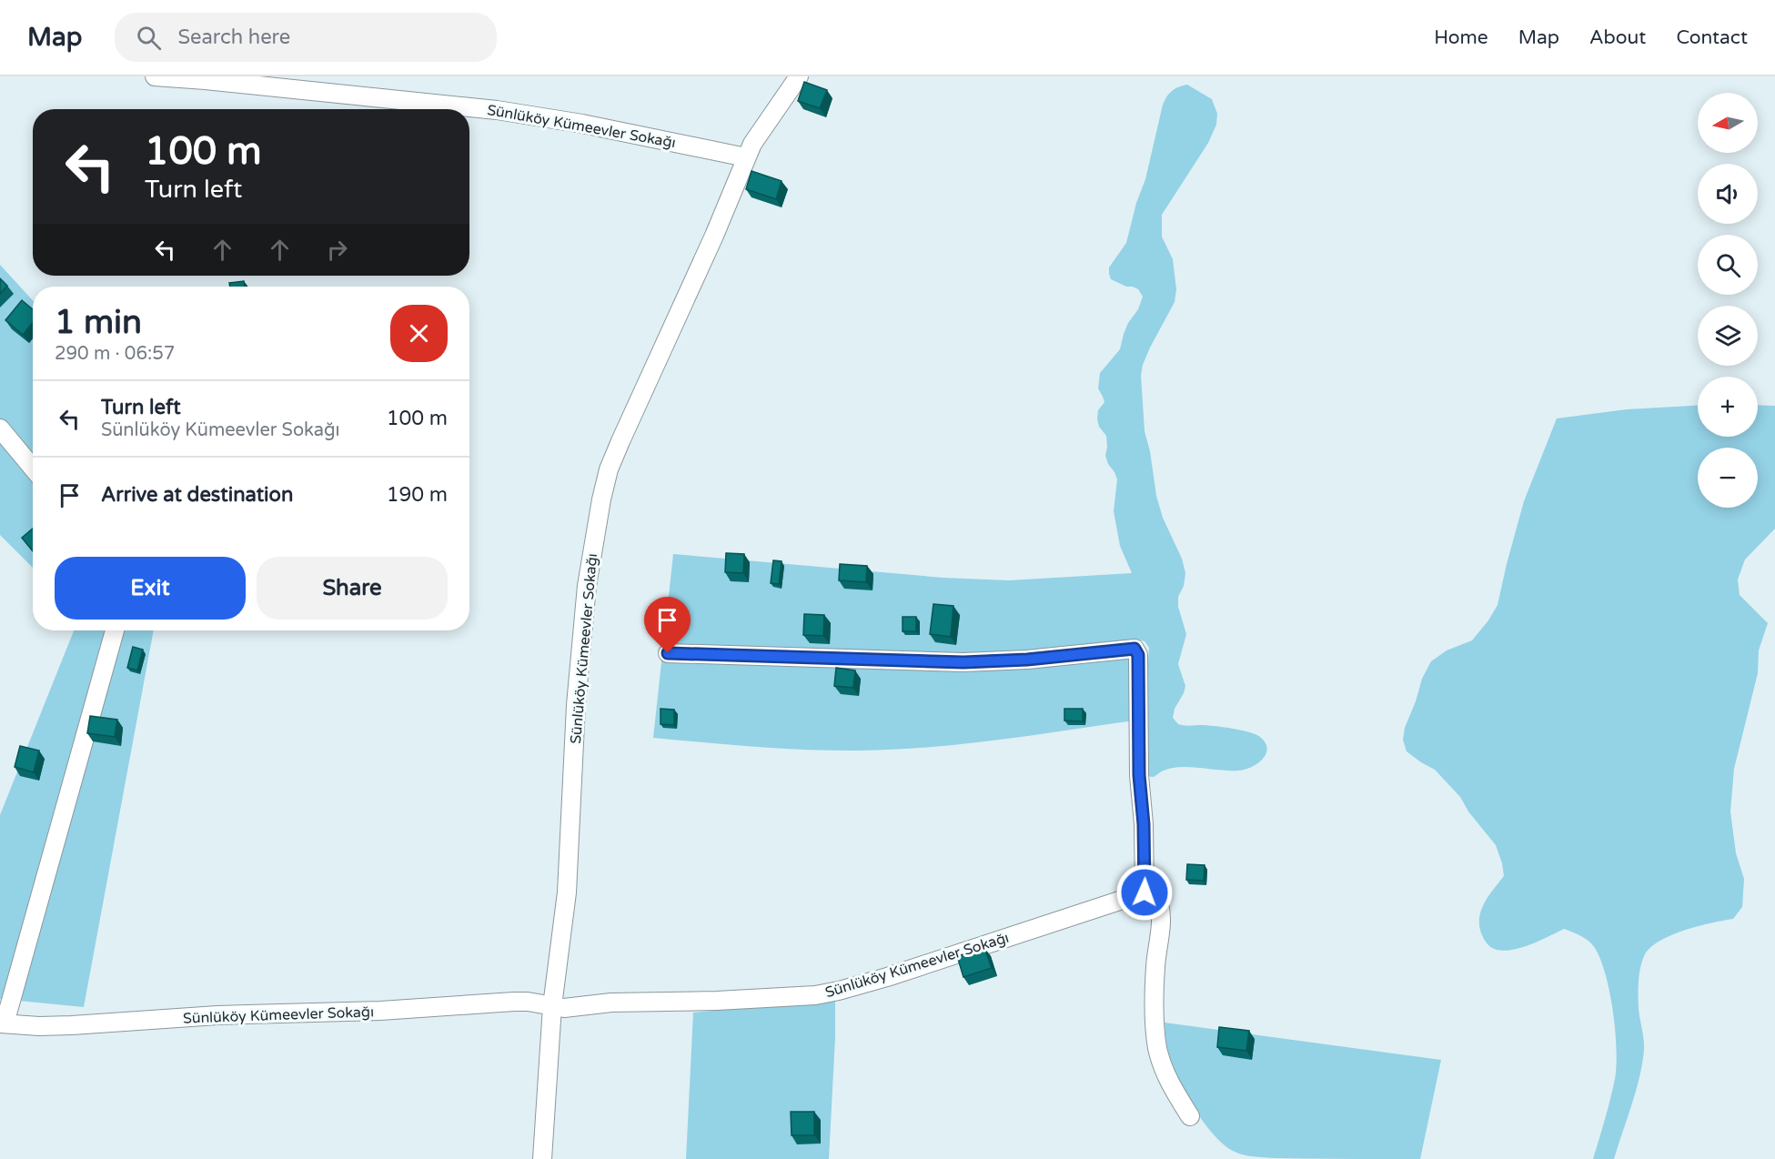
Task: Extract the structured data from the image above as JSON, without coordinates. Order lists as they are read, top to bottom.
{
  "streets": {
    "street": ["Sünlüköy Kümeevler Sokağı"]
  },
  "north": "left",
  "page": {
    "header": "Map",
    "search": "Search here",
    "nav": [
      "Home",
      "Map",
      "About",
      "Contact"
    ],
    "map_buttons": ["+", "−"],
    "turn": ["100 m", "Turn left"],
    "heading": ["1 min", "290 m · 06:57"],
    "list": [
      {
        "name": "Turn left",
        "note": "Sünlüköy Kümeevler Sokağı",
        "value": "100 m"
      },
      {
        "name": "Arrive at destination",
        "value": "190 m"
      }
    ],
    "buttons": ["Exit", "Share"]
  }
}
